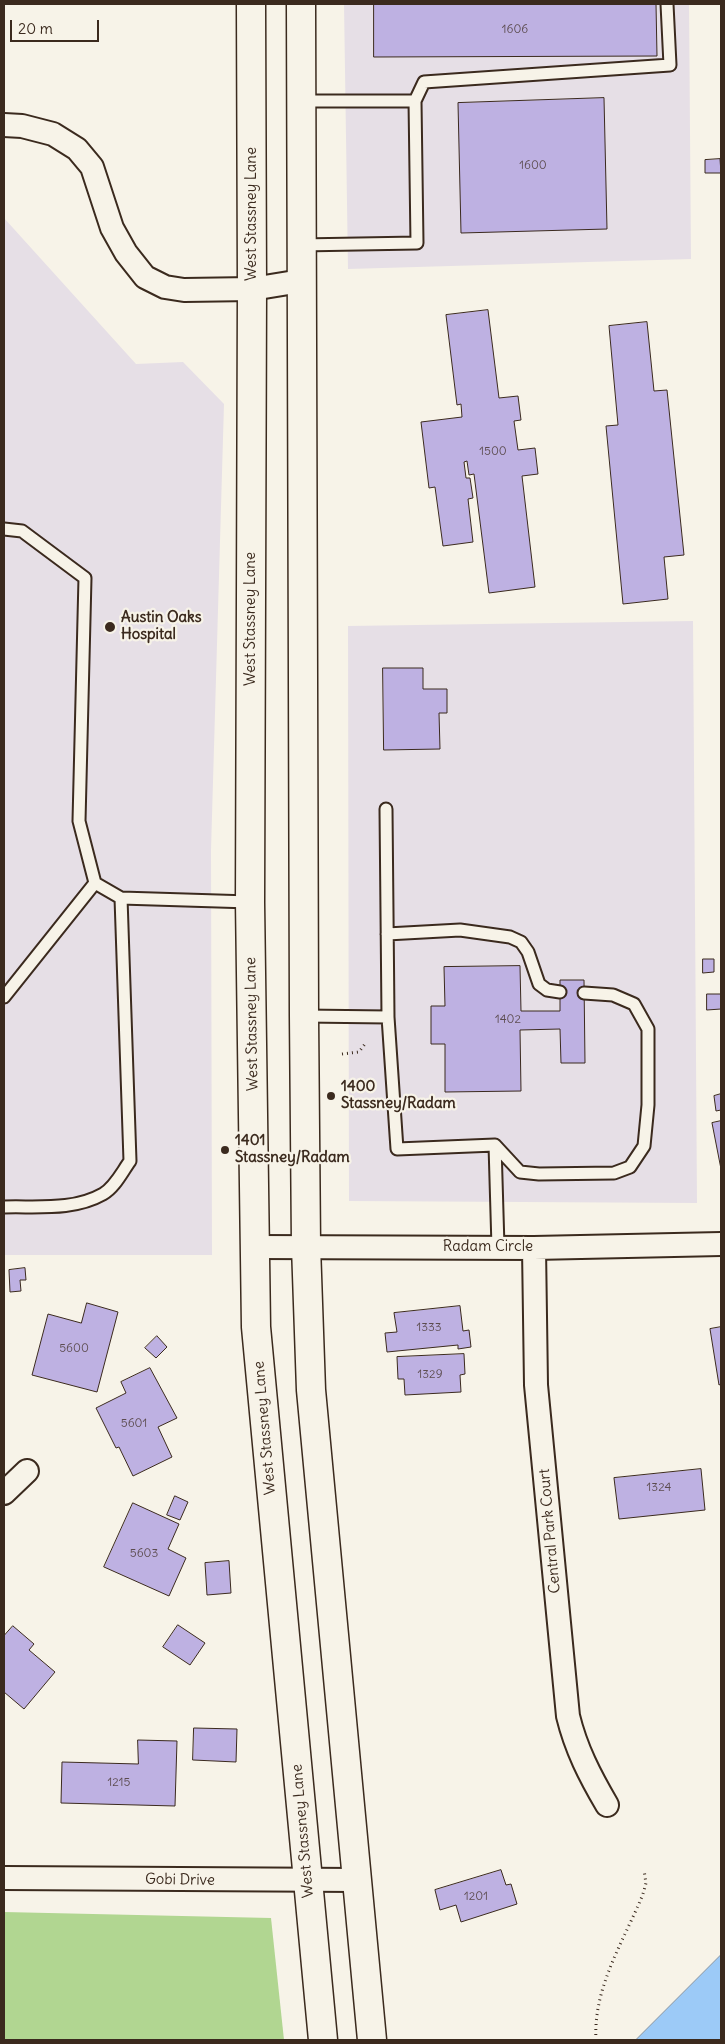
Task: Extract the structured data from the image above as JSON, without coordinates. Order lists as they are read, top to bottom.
{
  "streets": {
    "main road": ["West Stassney Lane"],
    "street": ["Radam Circle", "Central Park Court", "Gobi Drive"]
  },
  "crossings": [
    ["West Stassney Lane", "Radam Circle"],
    ["West Stassney Lane", "Gobi Drive"],
    ["Radam Circle", "Central Park Court"]
  ],
  "places": ["Austin Oaks Hospital", "1400 Stassney/Radam", "1401 Stassney/Radam"],
  "house_numbers": [
    "1606",
    "1600",
    "1500",
    "1402",
    "1333",
    "5600",
    "1329",
    "5601",
    "1324",
    "5603",
    "1215",
    "1201"
  ],
  "scale_bar": "20 m"
}
